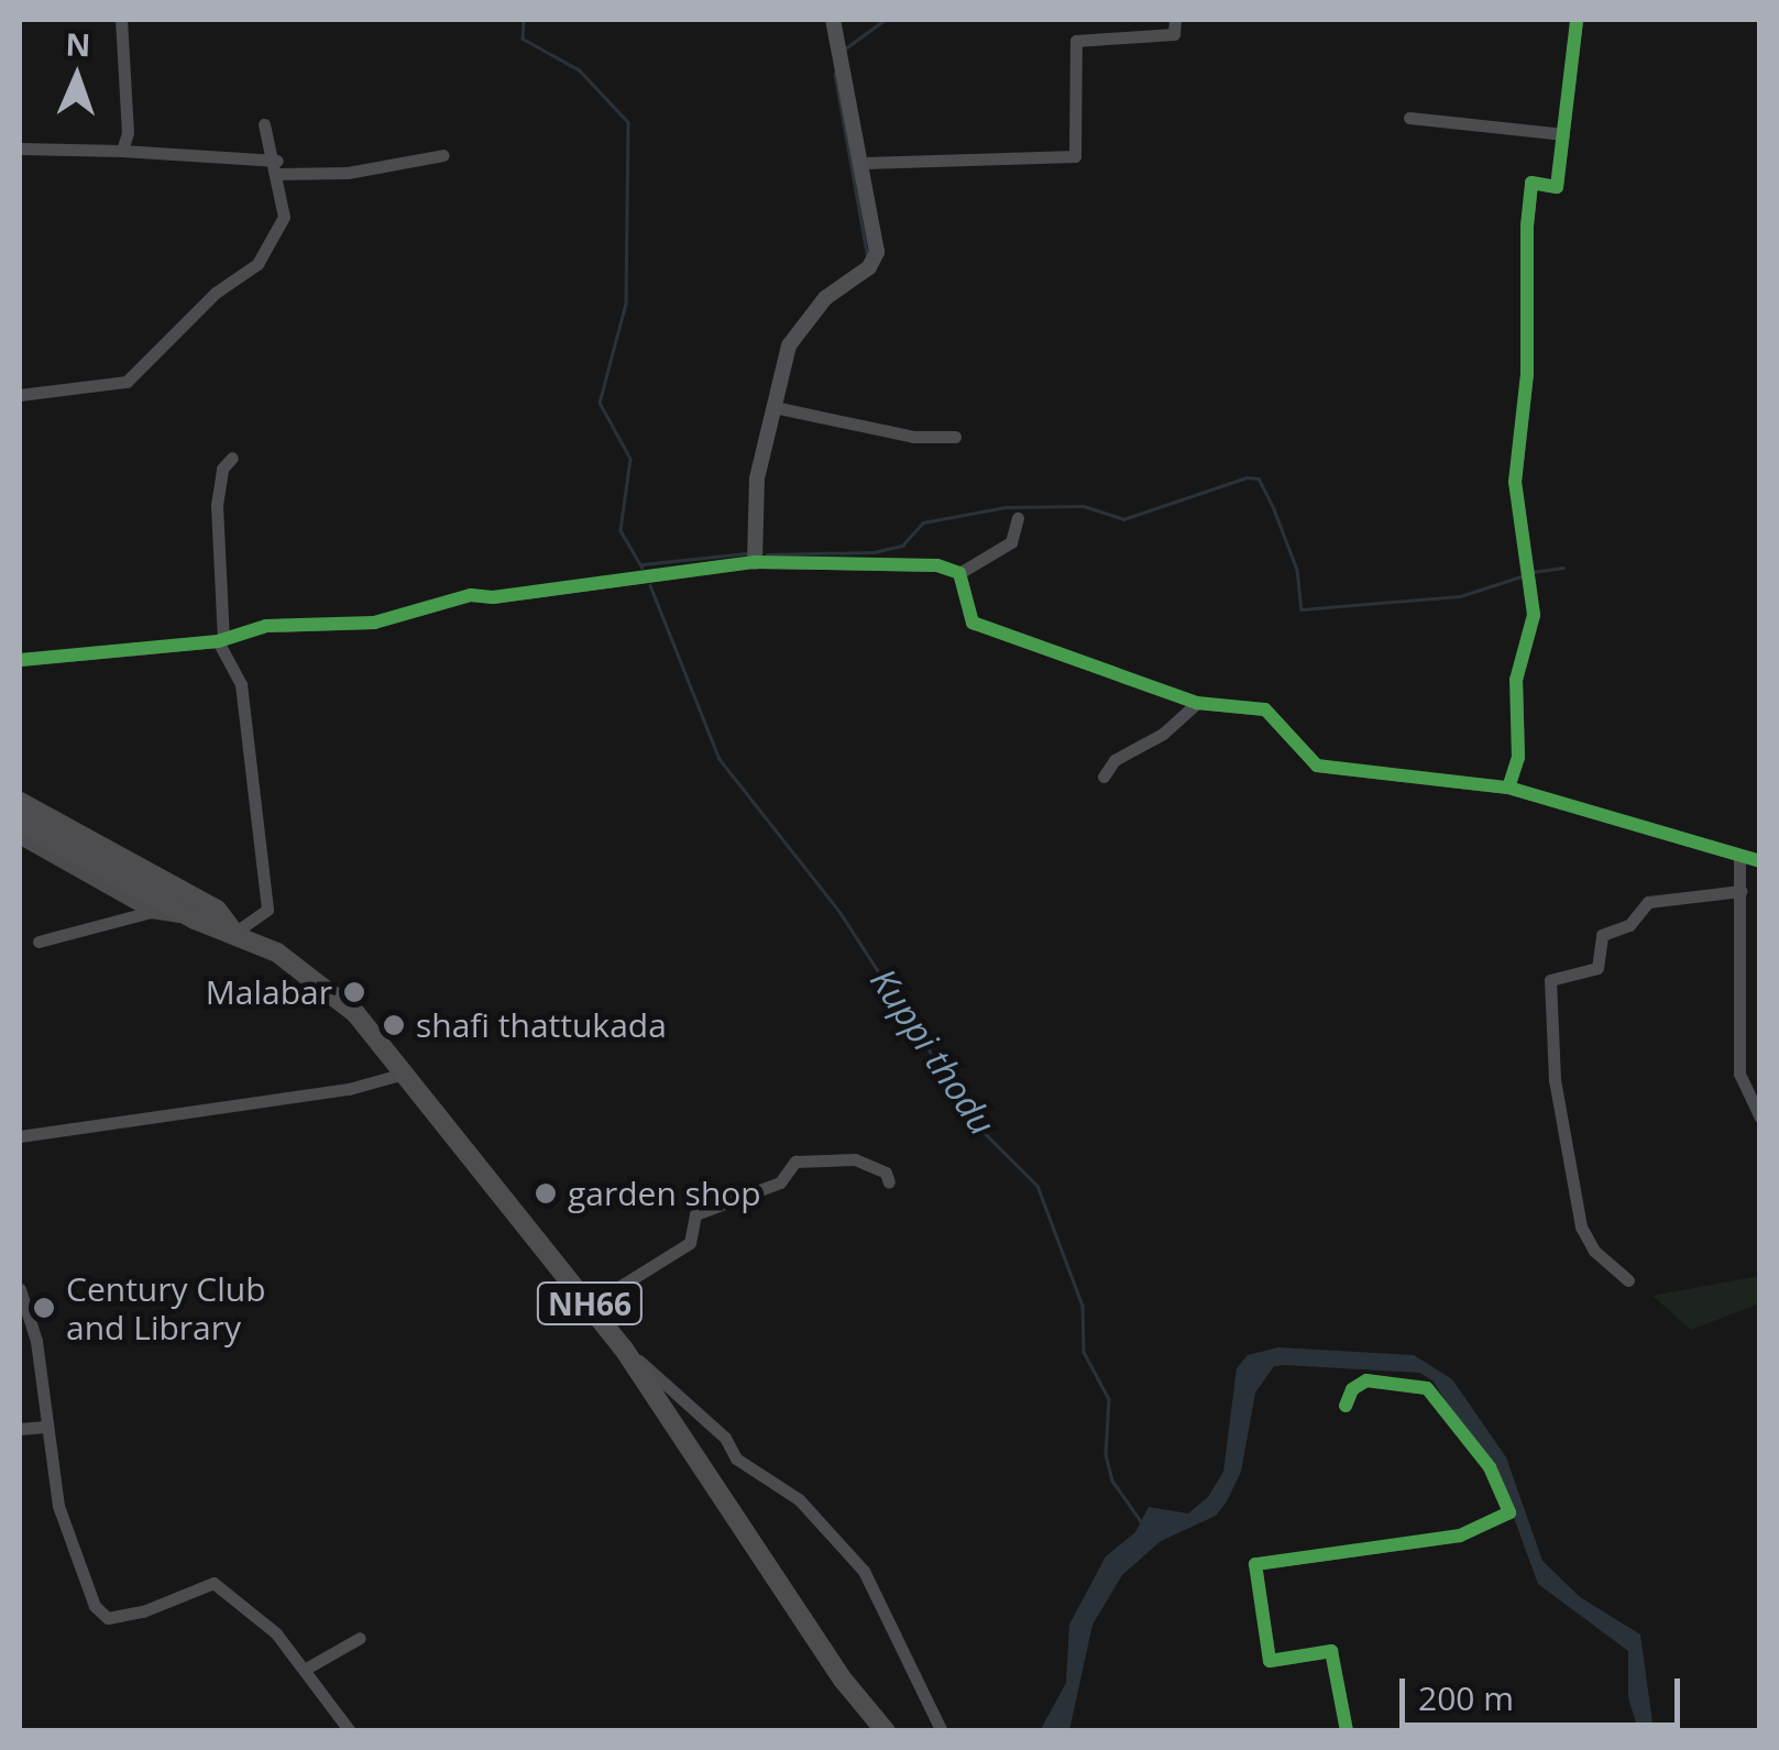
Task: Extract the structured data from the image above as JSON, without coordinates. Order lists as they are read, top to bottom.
{
  "streets": {
    "highway": ["NH66"]
  },
  "water": ["Kuppi thodu"],
  "places": [
    "Malabar",
    "shafi thattukada",
    "garden shop",
    "Century Club and Library"
  ],
  "scale_bar": "200 m",
  "north": "top"
}
